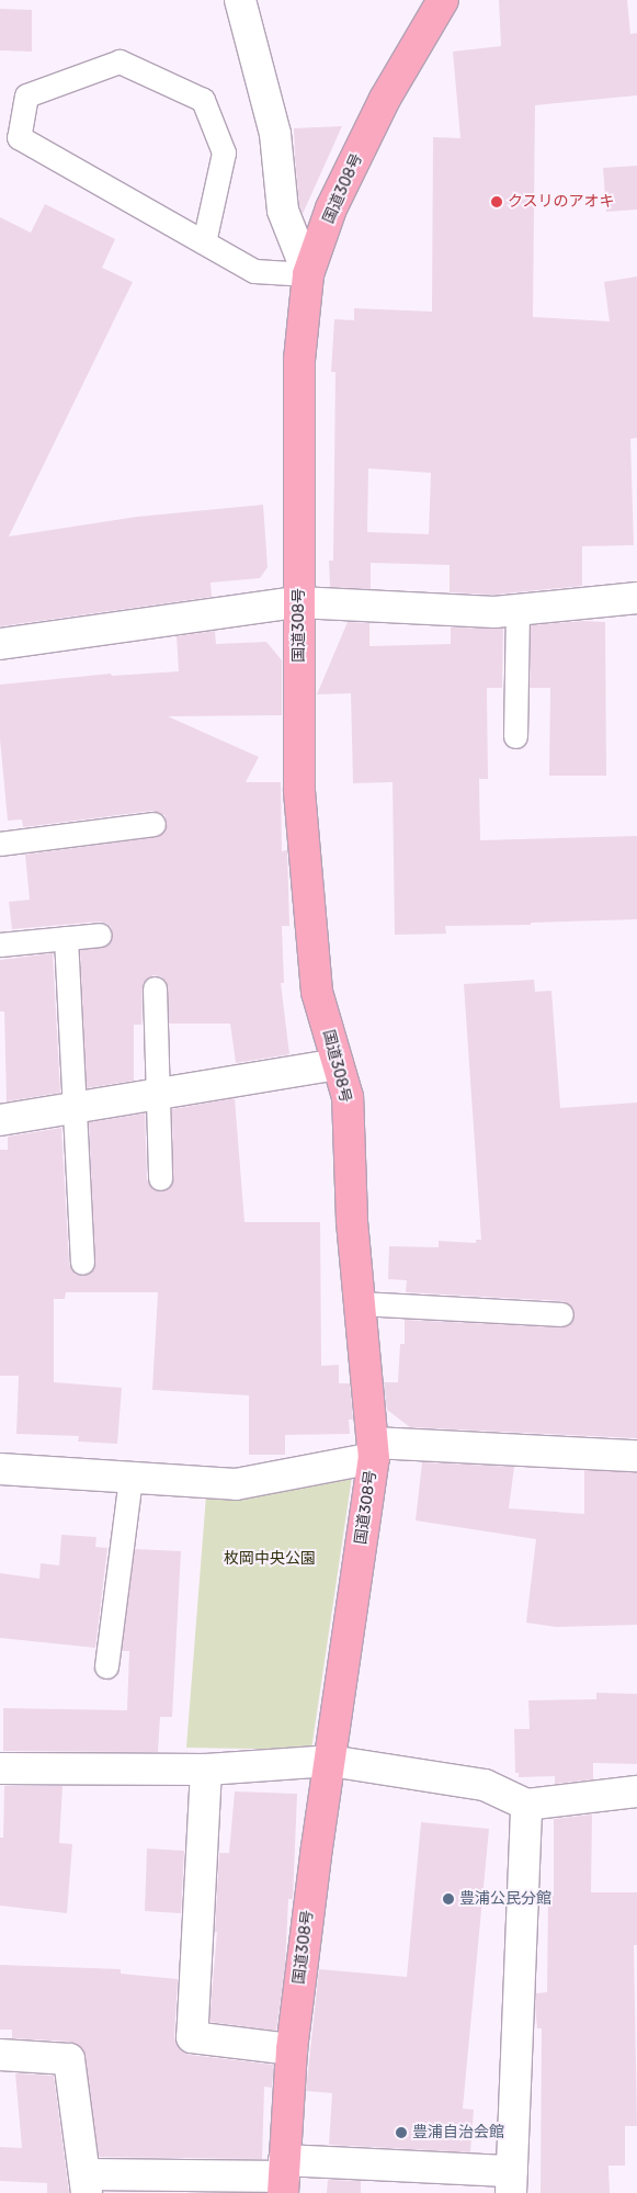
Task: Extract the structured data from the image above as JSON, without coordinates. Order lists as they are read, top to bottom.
{
  "streets": {
    "highway": ["国道308号"]
  },
  "parks": ["枚岡中央公園"],
  "places": ["クスリのアオキ", "豊浦公民分館", "豊浦自治会館"]
}
